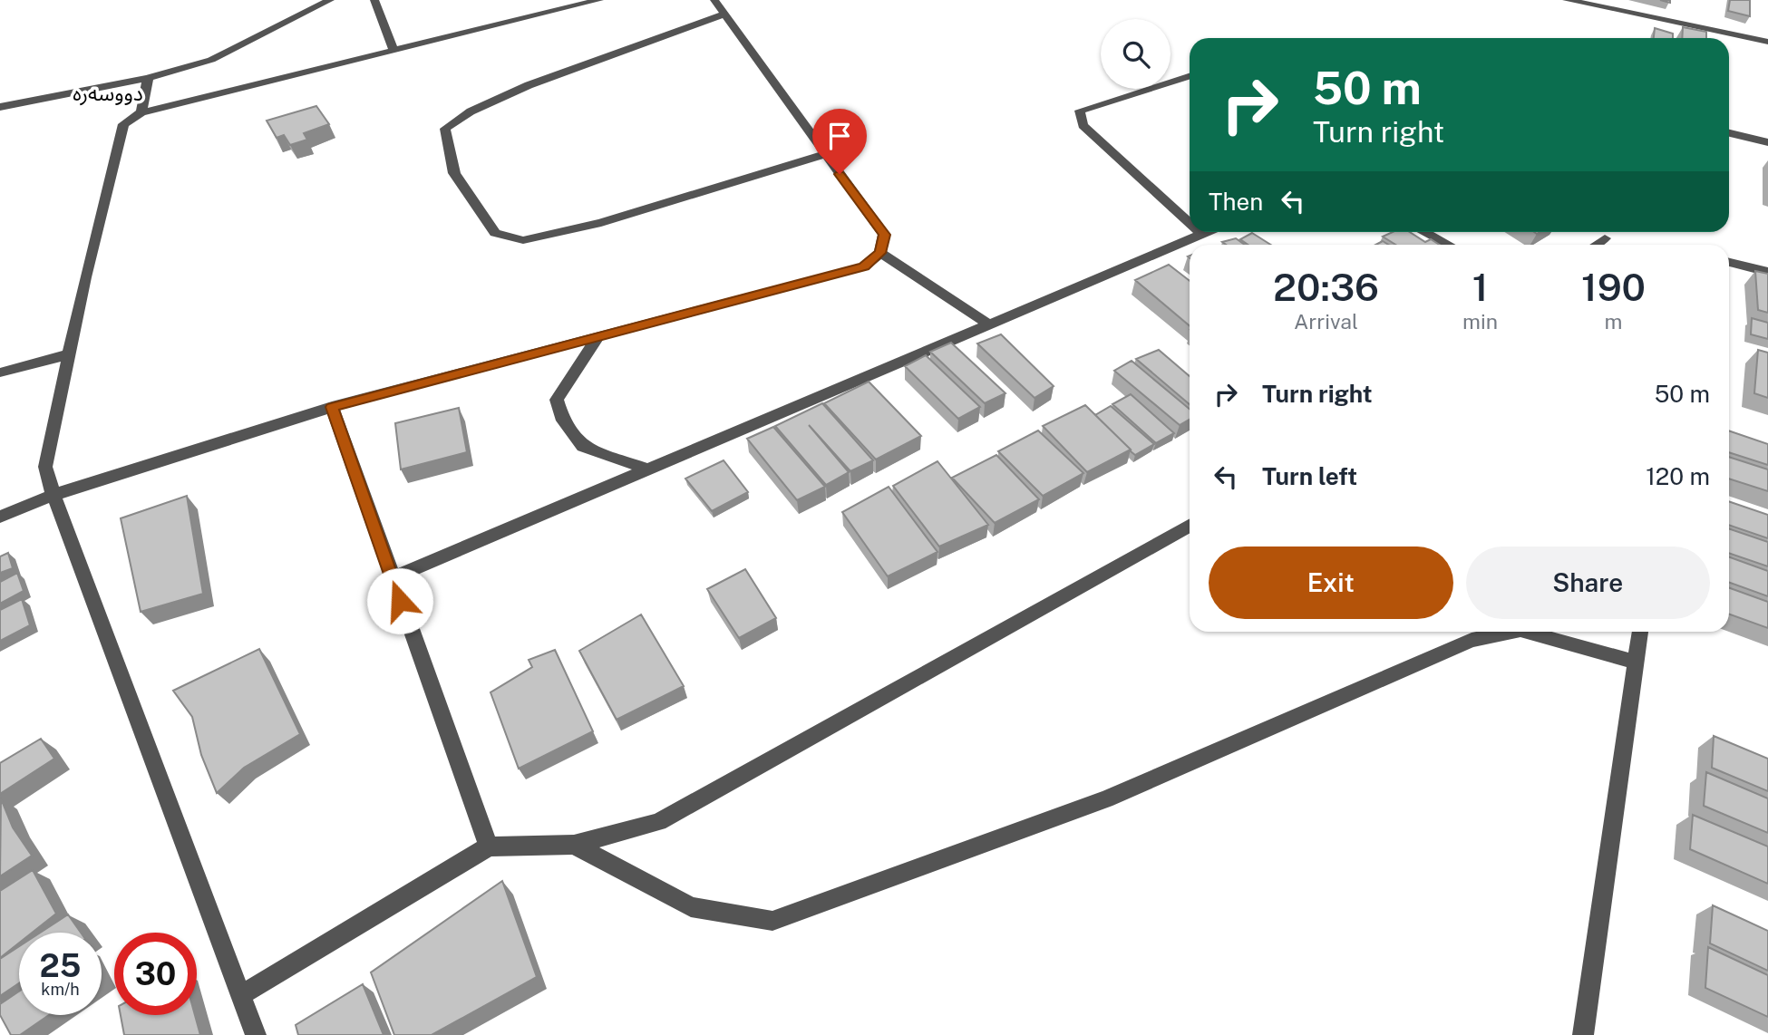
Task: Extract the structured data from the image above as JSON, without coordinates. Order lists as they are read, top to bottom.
{
  "districts": ["دووسەرە"],
  "page": {
    "turn": ["50 m", "Turn right"],
    "then": "Then",
    "eta": [
      "20:36",
      "Arrival",
      "1",
      "min",
      "190",
      "m"
    ],
    "list": [
      {
        "name": "Turn right",
        "value": "50 m"
      },
      {
        "name": "Turn left",
        "value": "120 m"
      }
    ],
    "buttons": ["Exit", "Share"],
    "speed": "25 km/h",
    "limit": "30"
  }
}
